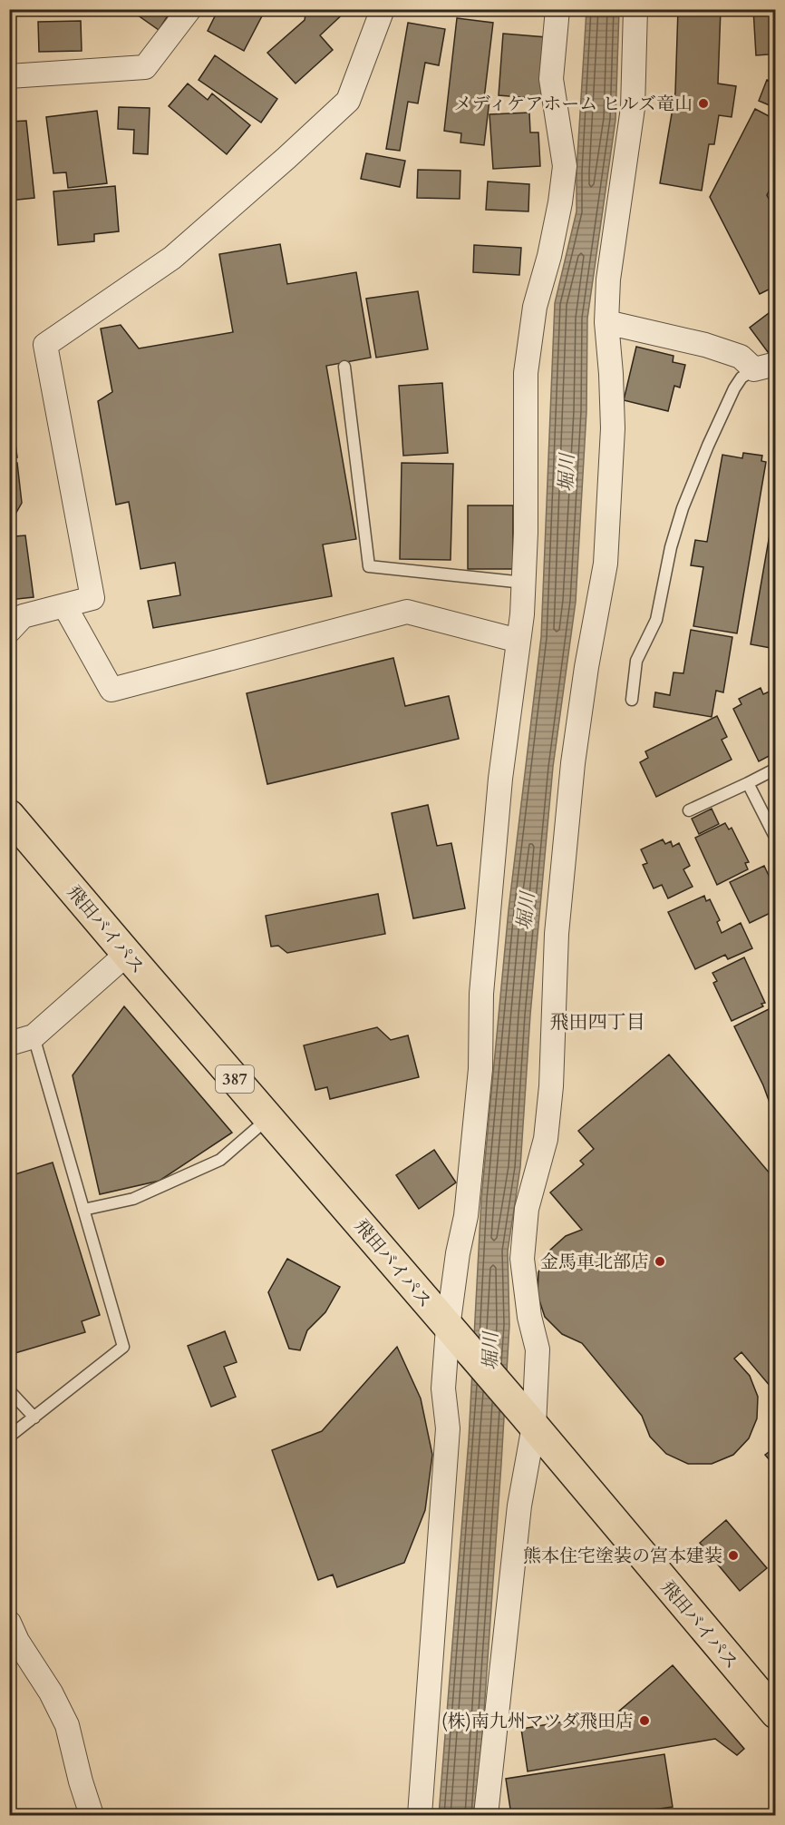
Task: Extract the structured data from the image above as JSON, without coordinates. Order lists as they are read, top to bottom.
{
  "streets": {
    "highway": ["飛田バイパス", "387"]
  },
  "districts": ["飛田四丁目"],
  "water": ["堀川"],
  "places": [
    "メディケアホーム ヒルズ竜山",
    "金馬車北部店",
    "熊本住宅塗装の宮本建装",
    "(株)南九州マツダ飛田店"
  ]
}
